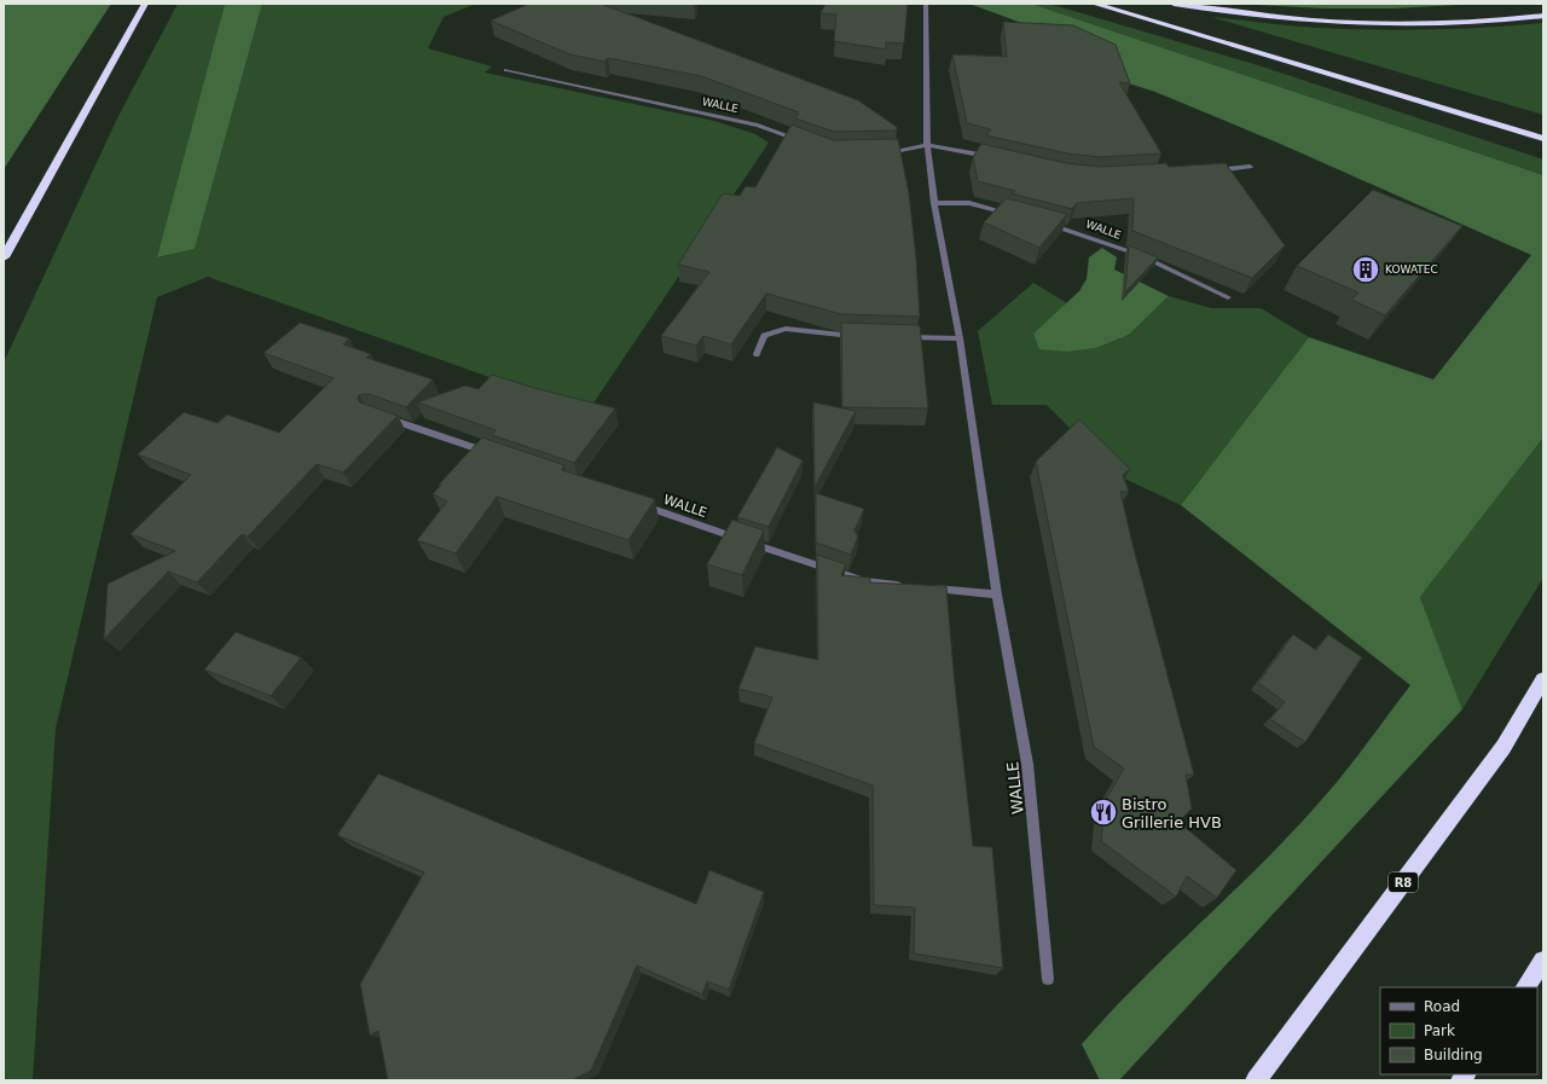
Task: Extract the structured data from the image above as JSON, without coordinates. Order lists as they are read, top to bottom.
{
  "streets": {
    "highway": ["R8"],
    "street": ["WALLE"]
  },
  "places": {
    "building": ["KOWATEC"],
    "restaurant": ["Bistro Grillerie HVB"]
  },
  "legend": ["Road", "Park", "Building"]
}
